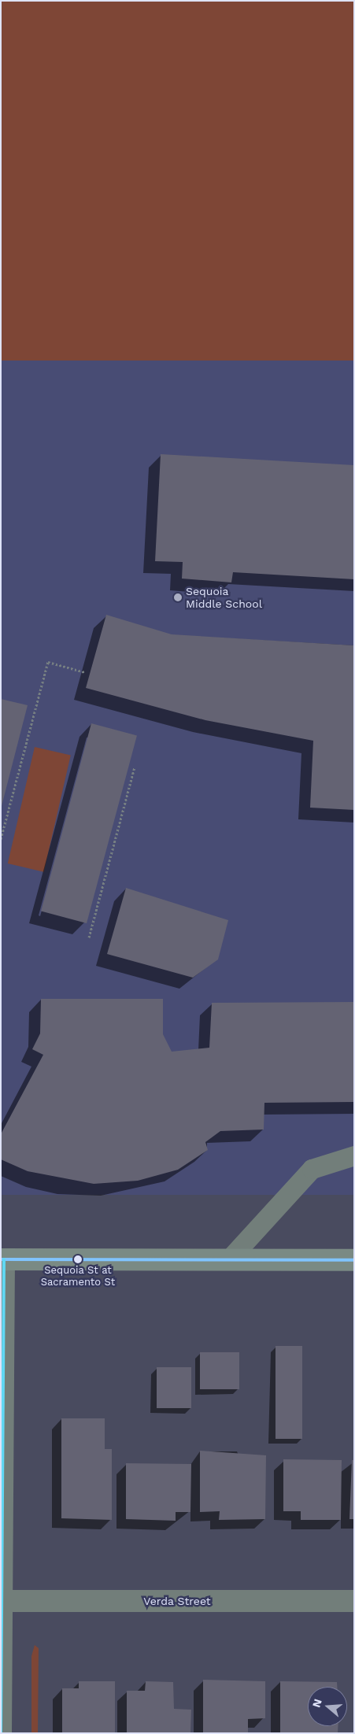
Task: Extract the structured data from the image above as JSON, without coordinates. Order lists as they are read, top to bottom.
{
  "streets": {
    "street": ["Verda Street"]
  },
  "places": ["Sequoia Middle School", "Sequoia St at Sacramento St"],
  "north": "left"
}
